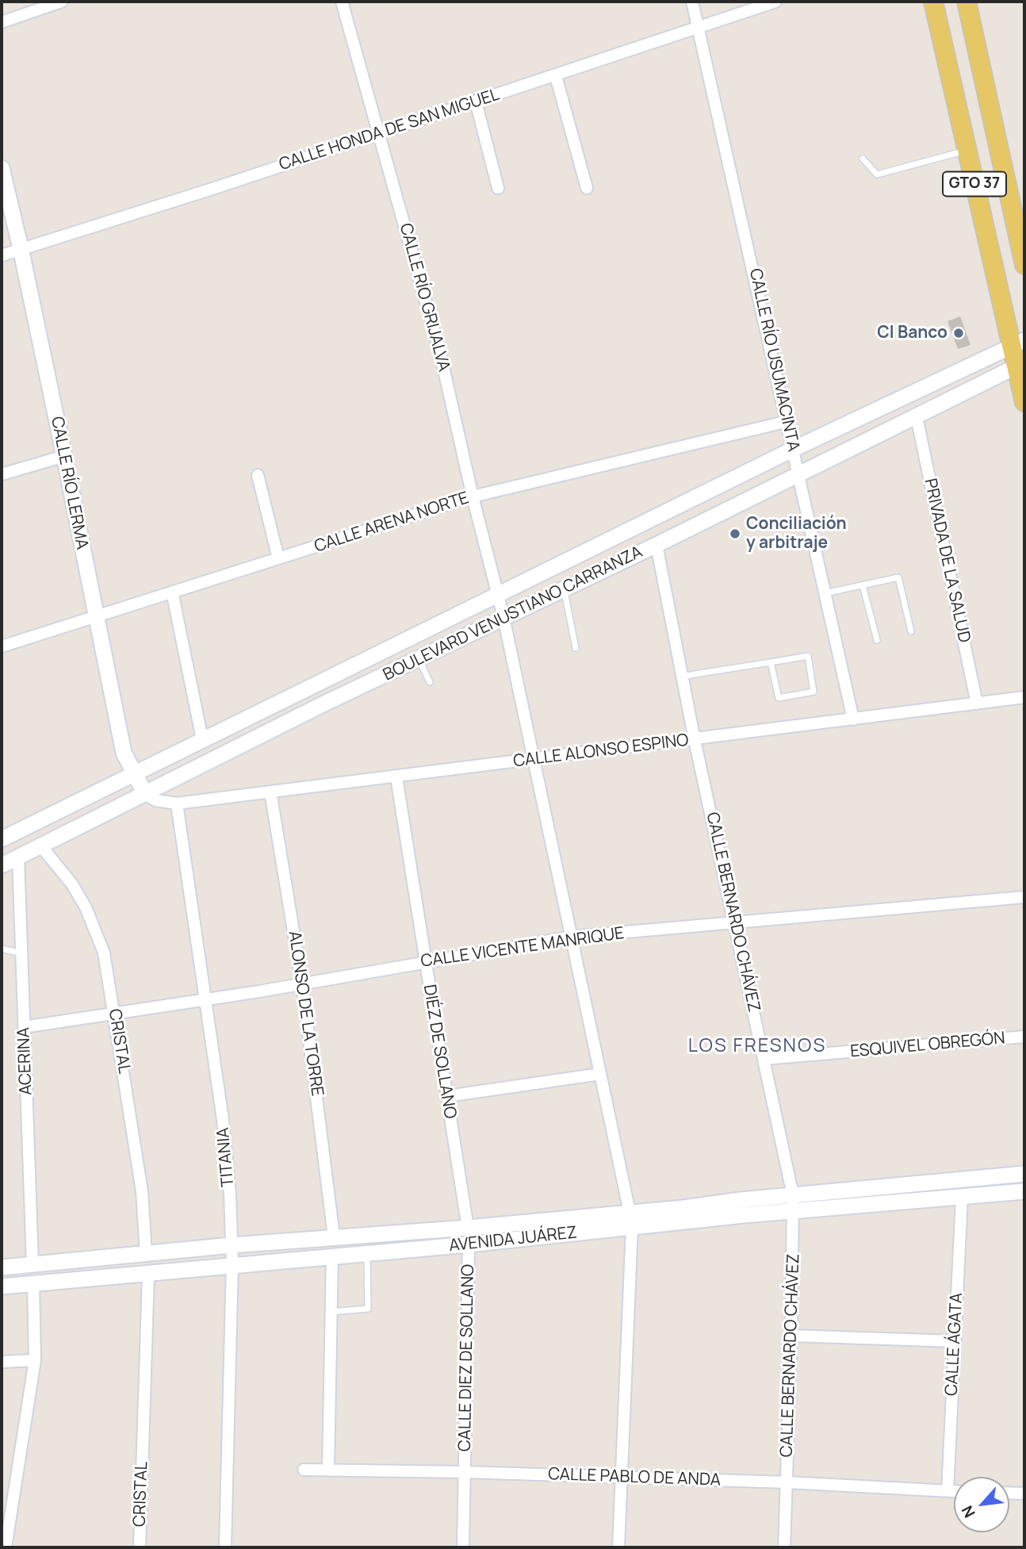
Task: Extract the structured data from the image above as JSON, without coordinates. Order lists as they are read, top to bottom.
{
  "streets": {
    "main road": [
      "GTO 37",
      "CALLE RÍO LERMA",
      "BOULEVARD VENUSTIANO CARRANZA",
      "AVENIDA JUÁREZ"
    ],
    "street": [
      "CALLE HONDA DE SAN MIGUEL",
      "CALLE RÍO GRIJALVA",
      "CALLE RÍO USUMACINTA",
      "CALLE ARENA NORTE",
      "PRIVADA DE LA SALUD",
      "CALLE ALONSO ESPINO",
      "CALLE BERNARDO CHÁVEZ",
      "CALLE VICENTE MANRIQUE",
      "ALONSO DE LA TORRE",
      "CRISTAL",
      "ESQUIVEL OBREGÓN",
      "DIÉZ DE SOLLANO",
      "ACERINA",
      "TITANIA",
      "CALLE ÁGATA",
      "CALLE DIEZ DE SOLLANO",
      "CALLE PABLO DE ANDA"
    ]
  },
  "crossings": [
    ["CALLE HONDA DE SAN MIGUEL", "CALLE RÍO GRIJALVA"],
    ["CALLE HONDA DE SAN MIGUEL", "CALLE RÍO USUMACINTA"],
    ["CALLE HONDA DE SAN MIGUEL", "CALLE RÍO LERMA"],
    ["GTO 37", "BOULEVARD VENUSTIANO CARRANZA"],
    ["CALLE RÍO GRIJALVA", "CALLE ARENA NORTE"],
    ["CALLE RÍO GRIJALVA", "BOULEVARD VENUSTIANO CARRANZA"],
    ["CALLE RÍO GRIJALVA", "CALLE ALONSO ESPINO"],
    ["CALLE RÍO GRIJALVA", "CALLE VICENTE MANRIQUE"],
    ["CALLE RÍO GRIJALVA", "AVENIDA JUÁREZ"],
    ["CALLE RÍO GRIJALVA", "CALLE PABLO DE ANDA"],
    ["CALLE RÍO USUMACINTA", "CALLE ARENA NORTE"],
    ["CALLE RÍO USUMACINTA", "BOULEVARD VENUSTIANO CARRANZA"],
    ["CALLE RÍO USUMACINTA", "CALLE ALONSO ESPINO"],
    ["CALLE RÍO LERMA", "CALLE ARENA NORTE"],
    ["CALLE RÍO LERMA", "BOULEVARD VENUSTIANO CARRANZA"],
    ["PRIVADA DE LA SALUD", "BOULEVARD VENUSTIANO CARRANZA"],
    ["PRIVADA DE LA SALUD", "CALLE ALONSO ESPINO"],
    ["BOULEVARD VENUSTIANO CARRANZA", "CALLE BERNARDO CHÁVEZ"],
    ["BOULEVARD VENUSTIANO CARRANZA", "CRISTAL"],
    ["BOULEVARD VENUSTIANO CARRANZA", "ACERINA"],
    ["CALLE ALONSO ESPINO", "CALLE BERNARDO CHÁVEZ"],
    ["CALLE ALONSO ESPINO", "ALONSO DE LA TORRE"],
    ["CALLE ALONSO ESPINO", "DIÉZ DE SOLLANO"],
    ["CALLE ALONSO ESPINO", "TITANIA"],
    ["CALLE BERNARDO CHÁVEZ", "CALLE VICENTE MANRIQUE"],
    ["CALLE BERNARDO CHÁVEZ", "ESQUIVEL OBREGÓN"],
    ["CALLE BERNARDO CHÁVEZ", "AVENIDA JUÁREZ"],
    ["CALLE BERNARDO CHÁVEZ", "CALLE PABLO DE ANDA"],
    ["CALLE VICENTE MANRIQUE", "ALONSO DE LA TORRE"],
    ["CALLE VICENTE MANRIQUE", "CRISTAL"],
    ["CALLE VICENTE MANRIQUE", "DIÉZ DE SOLLANO"],
    ["CALLE VICENTE MANRIQUE", "ACERINA"],
    ["CALLE VICENTE MANRIQUE", "TITANIA"],
    ["ALONSO DE LA TORRE", "AVENIDA JUÁREZ"],
    ["CRISTAL", "AVENIDA JUÁREZ"],
    ["DIÉZ DE SOLLANO", "AVENIDA JUÁREZ"],
    ["ACERINA", "AVENIDA JUÁREZ"],
    ["TITANIA", "AVENIDA JUÁREZ"],
    ["AVENIDA JUÁREZ", "CALLE ÁGATA"],
    ["AVENIDA JUÁREZ", "CALLE DIEZ DE SOLLANO"],
    ["CALLE ÁGATA", "CALLE PABLO DE ANDA"],
    ["CALLE DIEZ DE SOLLANO", "CALLE PABLO DE ANDA"]
  ],
  "districts": ["LOS FRESNOS"],
  "places": ["CI Banco", "Conciliación y arbitraje"],
  "north": "bottom left"
}
